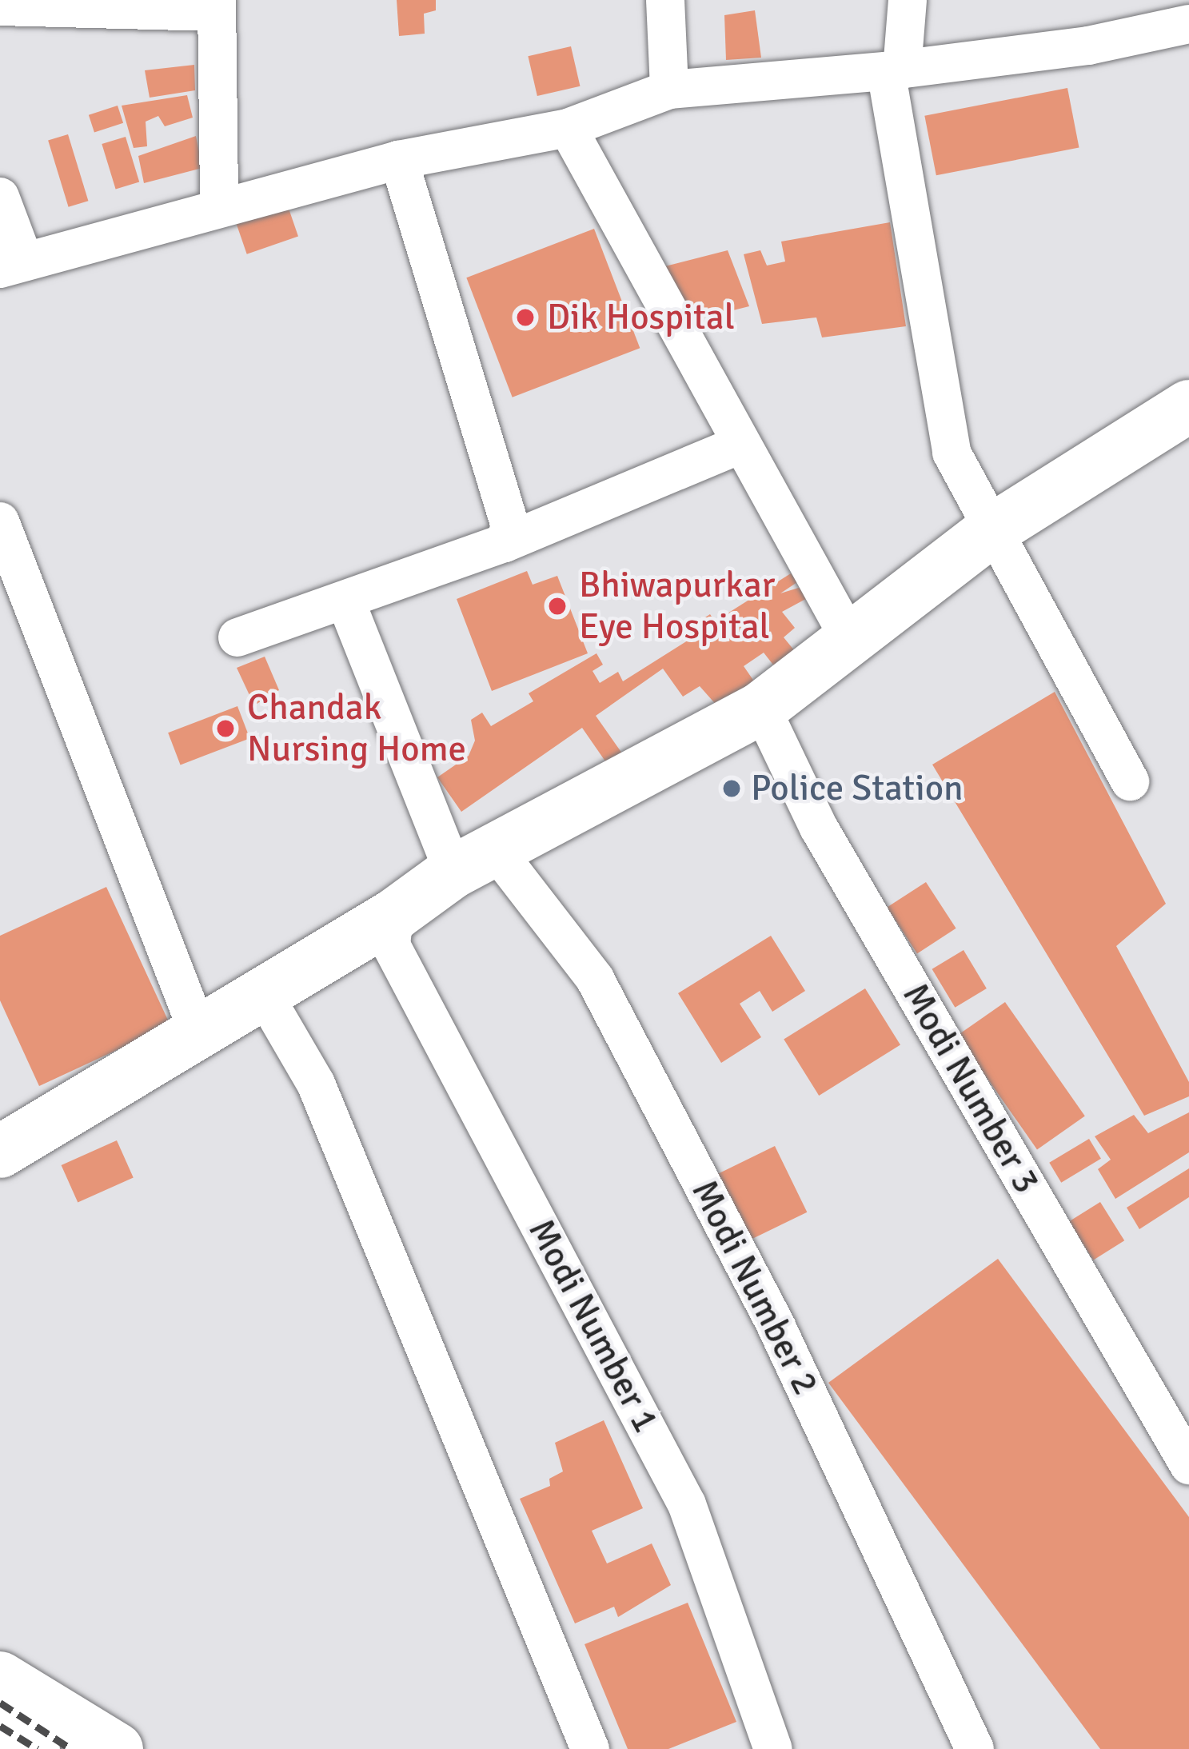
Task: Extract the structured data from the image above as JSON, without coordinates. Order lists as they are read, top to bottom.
{
  "streets": {
    "street": ["Modi Number 3", "Modi Number 2", "Modi Number 1"]
  },
  "places": [
    "Dik Hospital",
    "Bhiwapurkar Eye Hospital",
    "Chandak Nursing Home",
    "Police Station"
  ]
}
